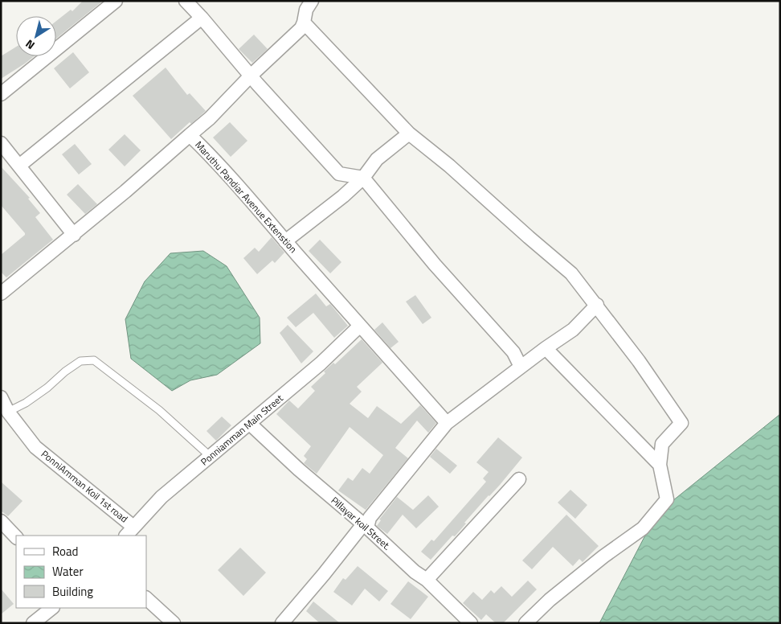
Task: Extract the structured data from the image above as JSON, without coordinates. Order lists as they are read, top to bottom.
{
  "streets": {
    "street": [
      "Maruthu Pandiar Avenue Extenstion",
      "Ponniamman Main Street",
      "PonniAmman Koil 1st road",
      "Pillayar koil Street."
    ]
  },
  "crossings": [
    ["Maruthu Pandiar Avenue Extenstion", "Ponniamman Main Street"],
    ["Ponniamman Main Street", "PonniAmman Koil 1st road"],
    ["Ponniamman Main Street", "Pillayar koil Street."]
  ],
  "legend": ["Road", "Water", "Building"],
  "north": "bottom left"
}
